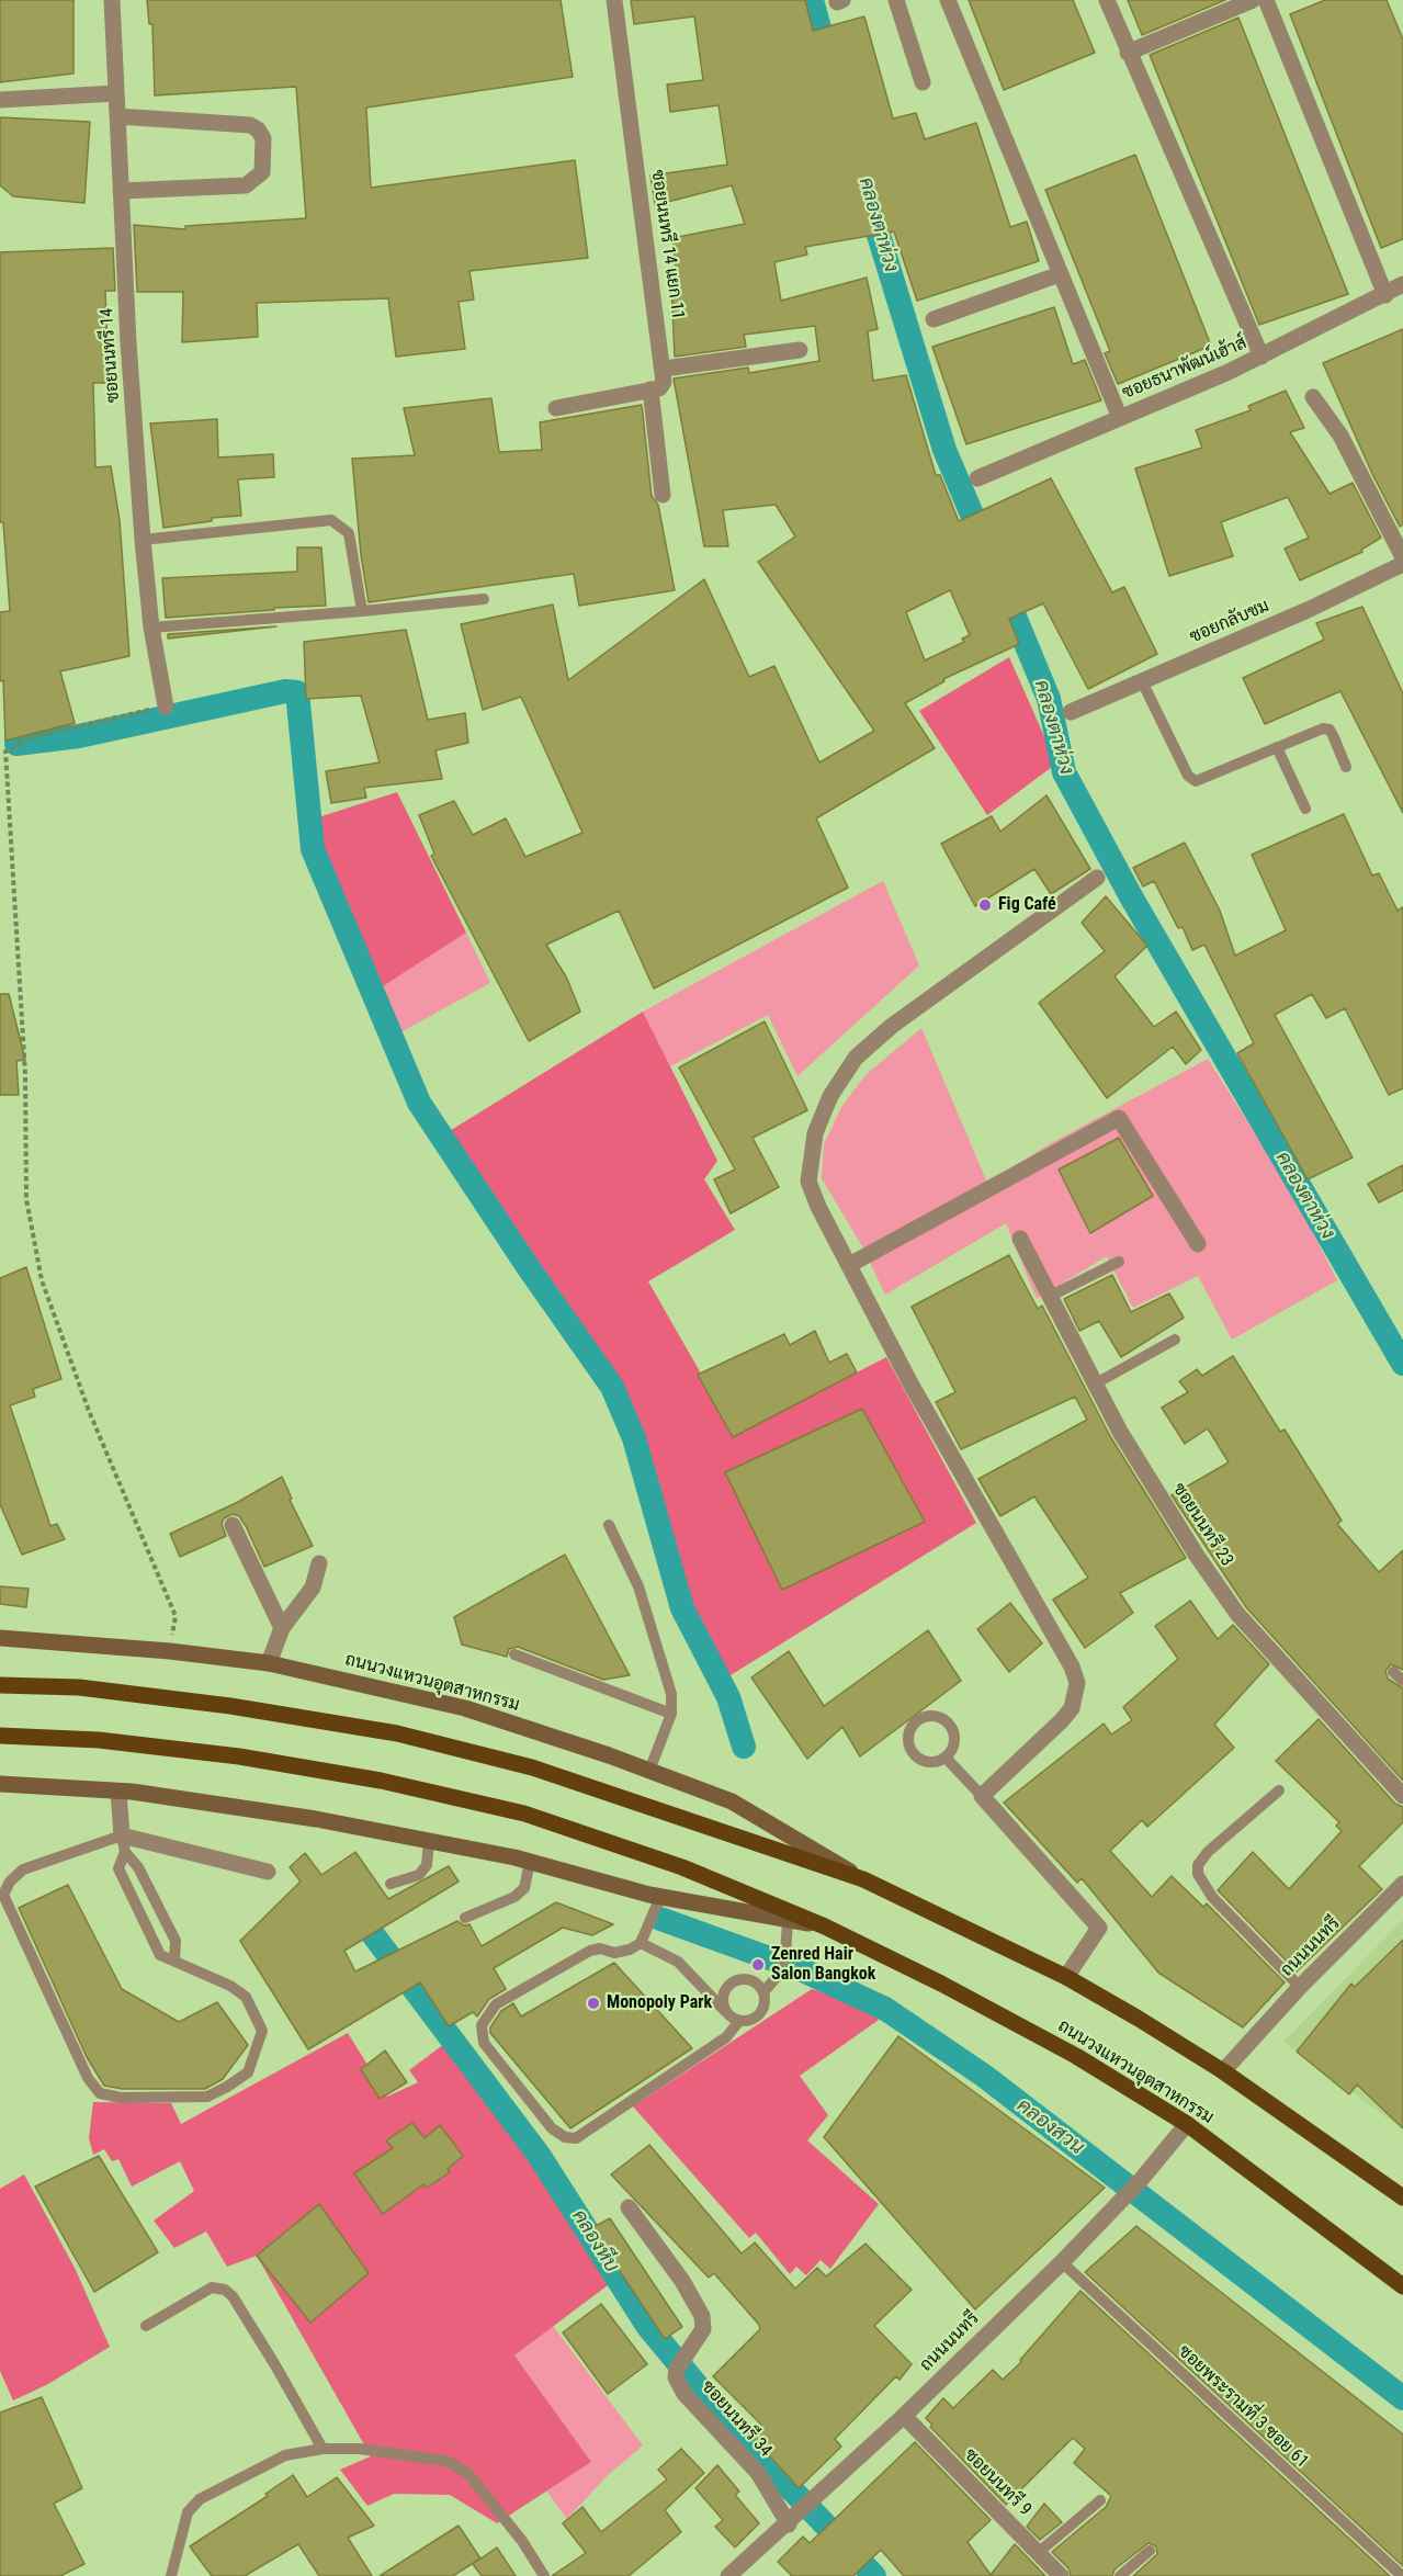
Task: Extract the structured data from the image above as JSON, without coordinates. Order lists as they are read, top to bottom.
{
  "streets": {
    "main road": ["ถนนวงแหวนอุตสาหกรรม"],
    "street": [
      "ซอยนนทรี 14 แยก 11",
      "ซอยนนทรี 14",
      "ซอยธนาพัฒน์เฮ้าส์",
      "ซอยกลับชม",
      "ซอยนนทรี 23",
      "ถนนนนทรี",
      "ซอยนนทรี 34",
      "ซอยนนทรี 9"
    ],
    "lane": ["ซอยพระรามที่ 3 ซอย 61"]
  },
  "crossings": [
    ["ถนนวงแหวนอุตสาหกรรม", "ถนนนนทรี"],
    ["ถนนนนทรี", "ซอยพระรามที่ 3 ซอย 61"],
    ["ถนนนนทรี", "ซอยนนทรี 34"],
    ["ถนนนนทรี", "ซอยนนทรี 9"]
  ],
  "water": ["คลองตาห่วง", "คลองสวน", "คลองหีบ"],
  "places": ["Fig Café", "Zenred Hair Salon Bangkok", "Monopoly Park"]
}
